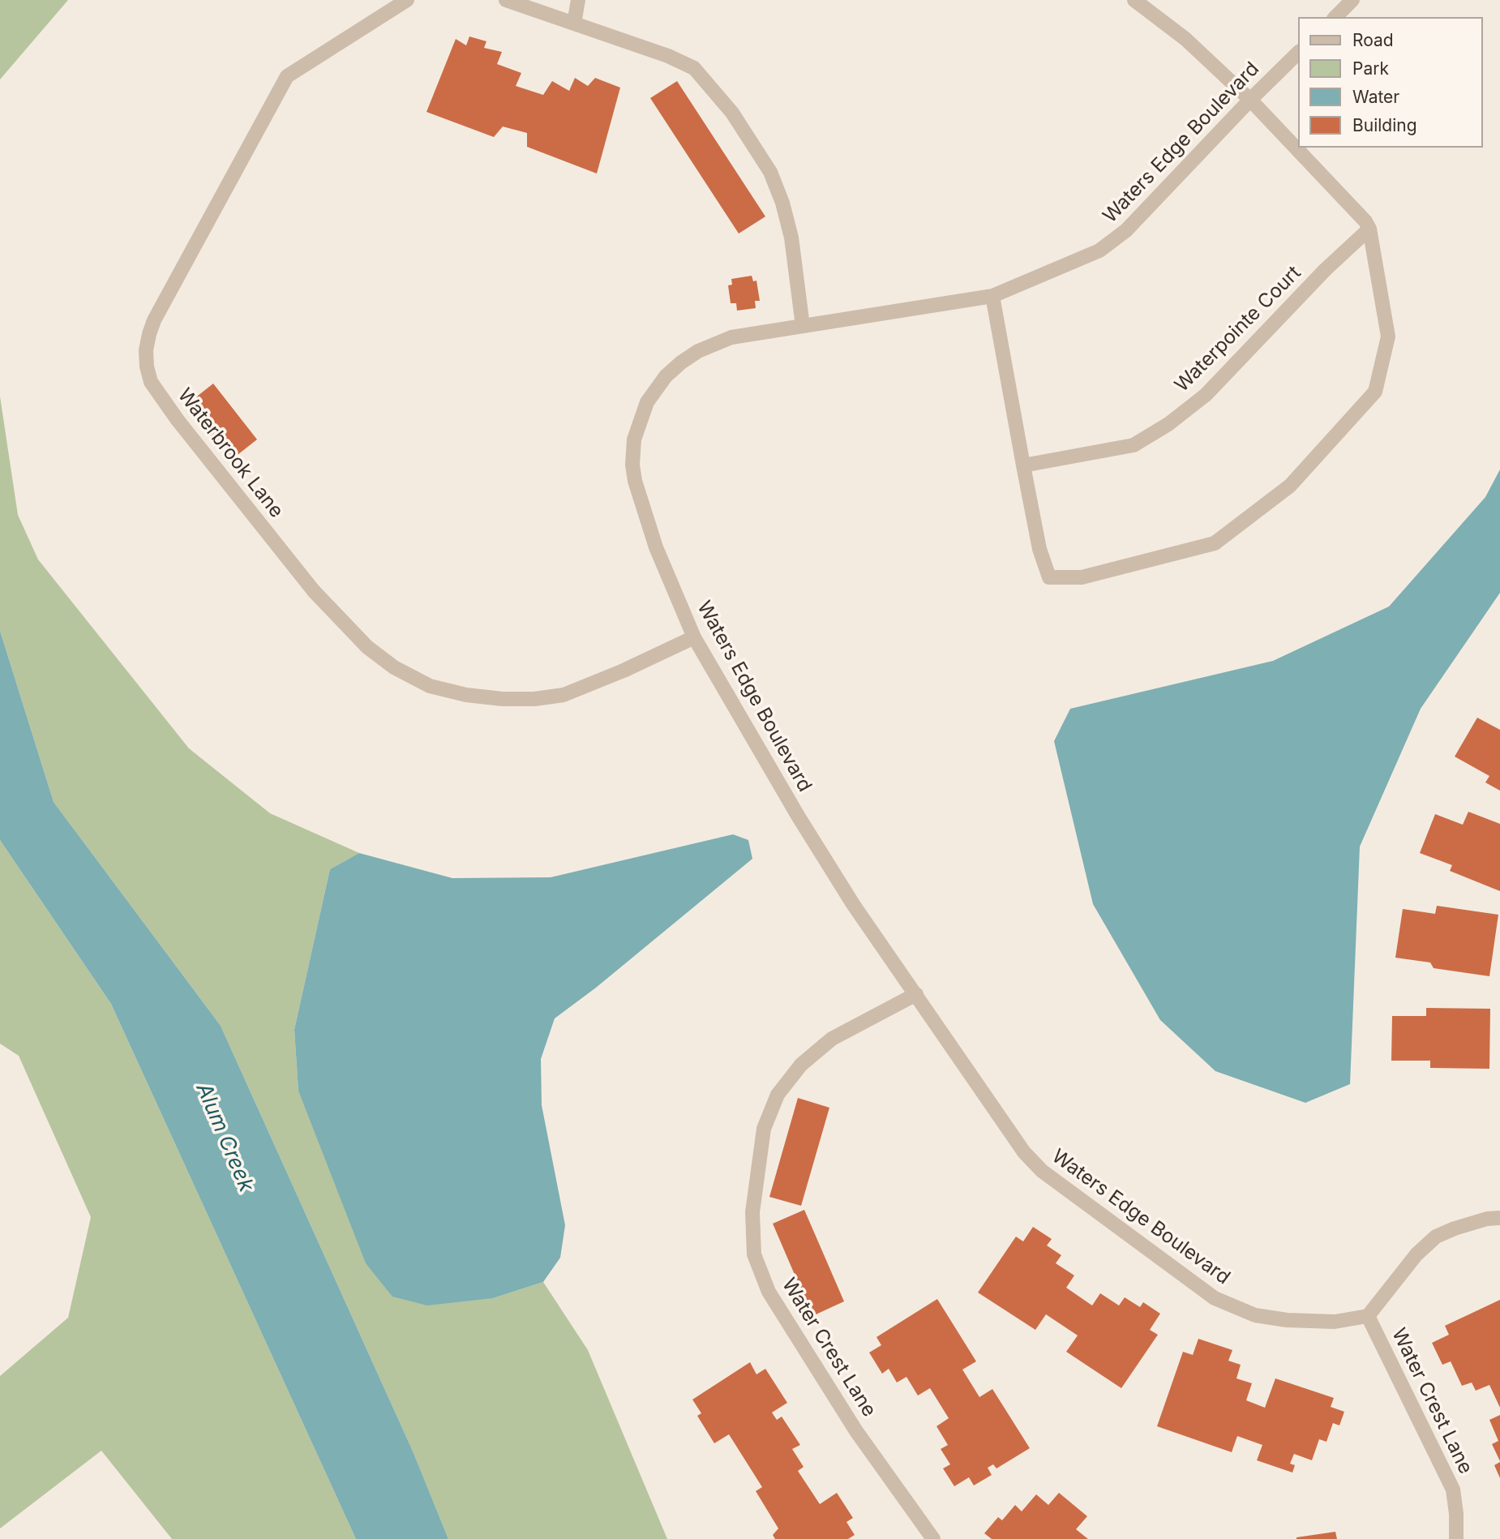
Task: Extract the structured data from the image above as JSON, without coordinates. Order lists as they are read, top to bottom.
{
  "streets": {
    "street": [
      "Waters Edge Boulevard",
      "Waterpointe Court",
      "Waterbrook Lane",
      "Water Crest Lane"
    ]
  },
  "crossings": [
    ["Waters Edge Boulevard", "Waterbrook Lane"],
    ["Waters Edge Boulevard", "Water Crest Lane"]
  ],
  "water": ["Alum Creek"],
  "legend": [
    "Road",
    "Park",
    "Water",
    "Building"
  ]
}
